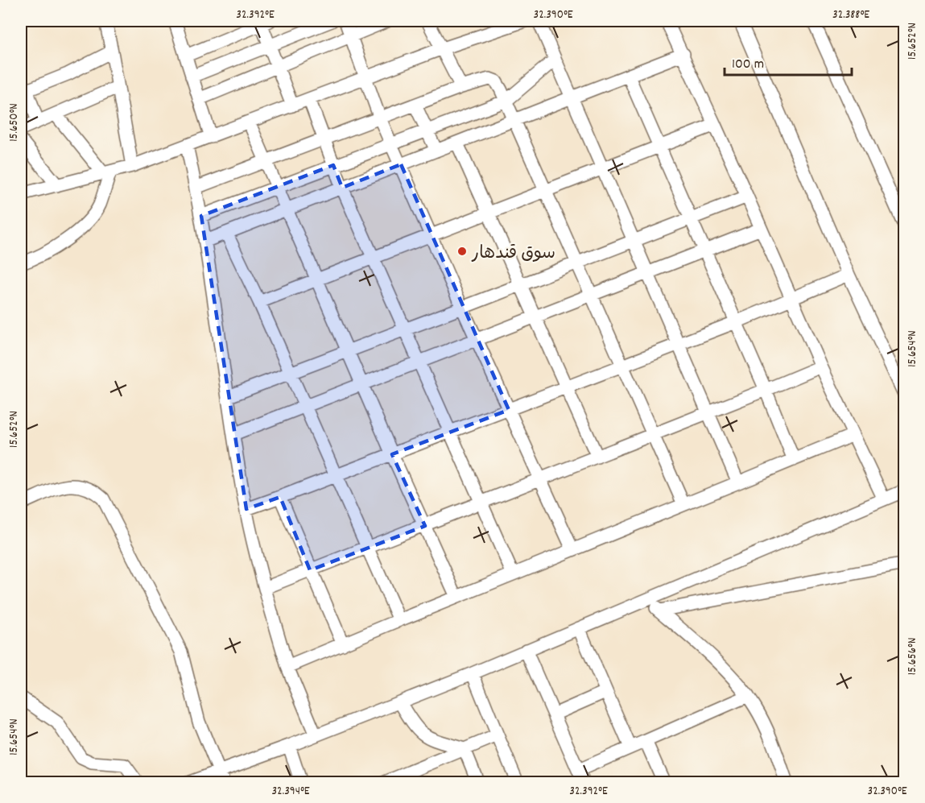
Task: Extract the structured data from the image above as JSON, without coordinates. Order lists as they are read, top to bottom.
{
  "places": ["سوق قندهار"],
  "scale_bar": "100 m",
  "coordinates": [
    "32.392°E",
    "32.390°E",
    "32.388°E",
    "15.652°N",
    "15.650°N",
    "15.654°N",
    "15.656°N",
    "32.394°E"
  ]
}
